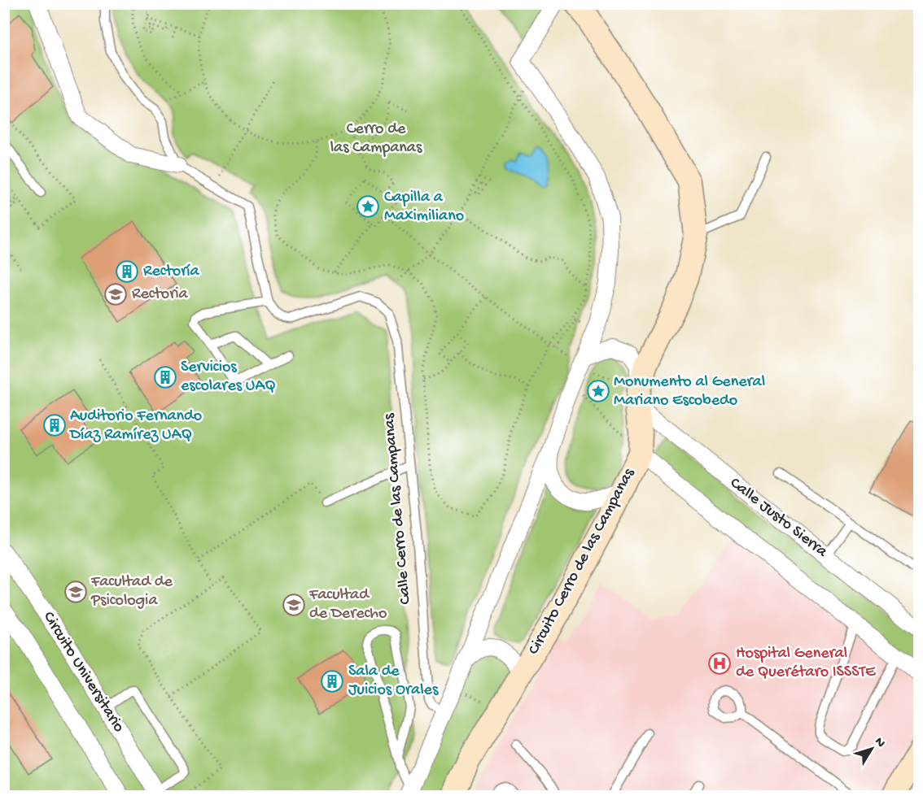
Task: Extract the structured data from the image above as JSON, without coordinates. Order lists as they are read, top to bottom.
{
  "streets": {
    "street": ["Calle Justo Sierra", "Circuito Cerro de las Campanas", "Circuito Universitario"],
    "lane": ["Calle Cerro de las Campanas"]
  },
  "crossings": [
    ["Calle Justo Sierra", "Circuito Cerro de las Campanas"]
  ],
  "parks": ["Cerro de las Campanas"],
  "places": {
    "place": ["Capilla a Maximiliano", "Monumento al General Mariano Escobedo"],
    "building": [
      "Rectoría",
      "Servicios escolares UAQ",
      "Auditorio Fernando Díaz Ramírez UAQ",
      "Sala de Juicios Orales"
    ],
    "school or university": ["Rectoria", "Facultad de Psicologia", "Facultad de Derecho"],
    "hospital": ["Hospital General de Querétaro ISSSTE"]
  },
  "north": "top right"
}
